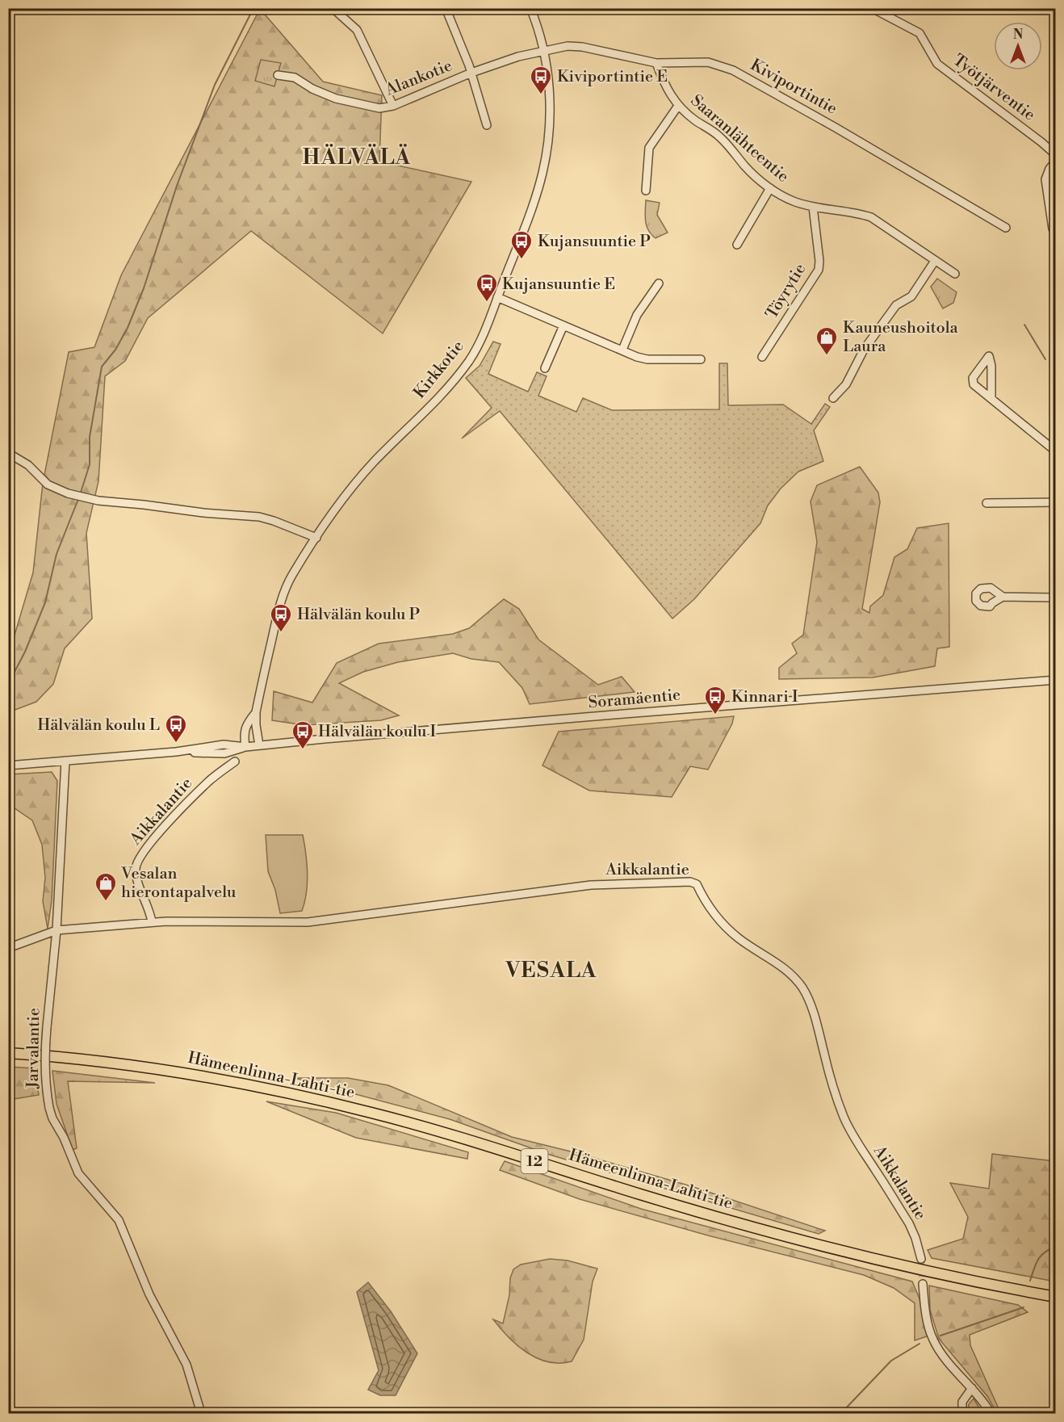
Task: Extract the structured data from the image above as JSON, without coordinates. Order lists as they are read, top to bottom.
{
  "streets": {
    "highway": ["Hämeenlinna-Lahti-tie", "12"],
    "street": [
      "Alankotie",
      "Kiviportintie",
      "Työtjärventie",
      "Saaranlähteentie",
      "Töyrytie",
      "Kirkkotie",
      "Soramäentie",
      "Aikkalantie",
      "Jarvalantie"
    ]
  },
  "crossings": [
    ["Alankotie", "Kiviportintie"],
    ["Alankotie", "Kirkkotie"],
    ["Kiviportintie", "Saaranlähteentie"],
    ["Kiviportintie", "Kirkkotie"],
    ["Saaranlähteentie", "Töyrytie"],
    ["Kirkkotie", "Soramäentie"],
    ["Soramäentie", "Jarvalantie"],
    ["Aikkalantie", "Jarvalantie"]
  ],
  "districts": ["HÄLVÄLÄ", "VESALA"],
  "places": {
    "bus stop": [
      "Kiviportintie E",
      "Kujansuuntie P",
      "Kujansuuntie E",
      "Hälvälän koulu P",
      "Kinnari I",
      "Hälvälän koulu L",
      "Hälvälän koulu I"
    ],
    "shop": ["Kauneushoitola Laura", "Vesalan hierontapalvelu"]
  },
  "north": "top"
}
